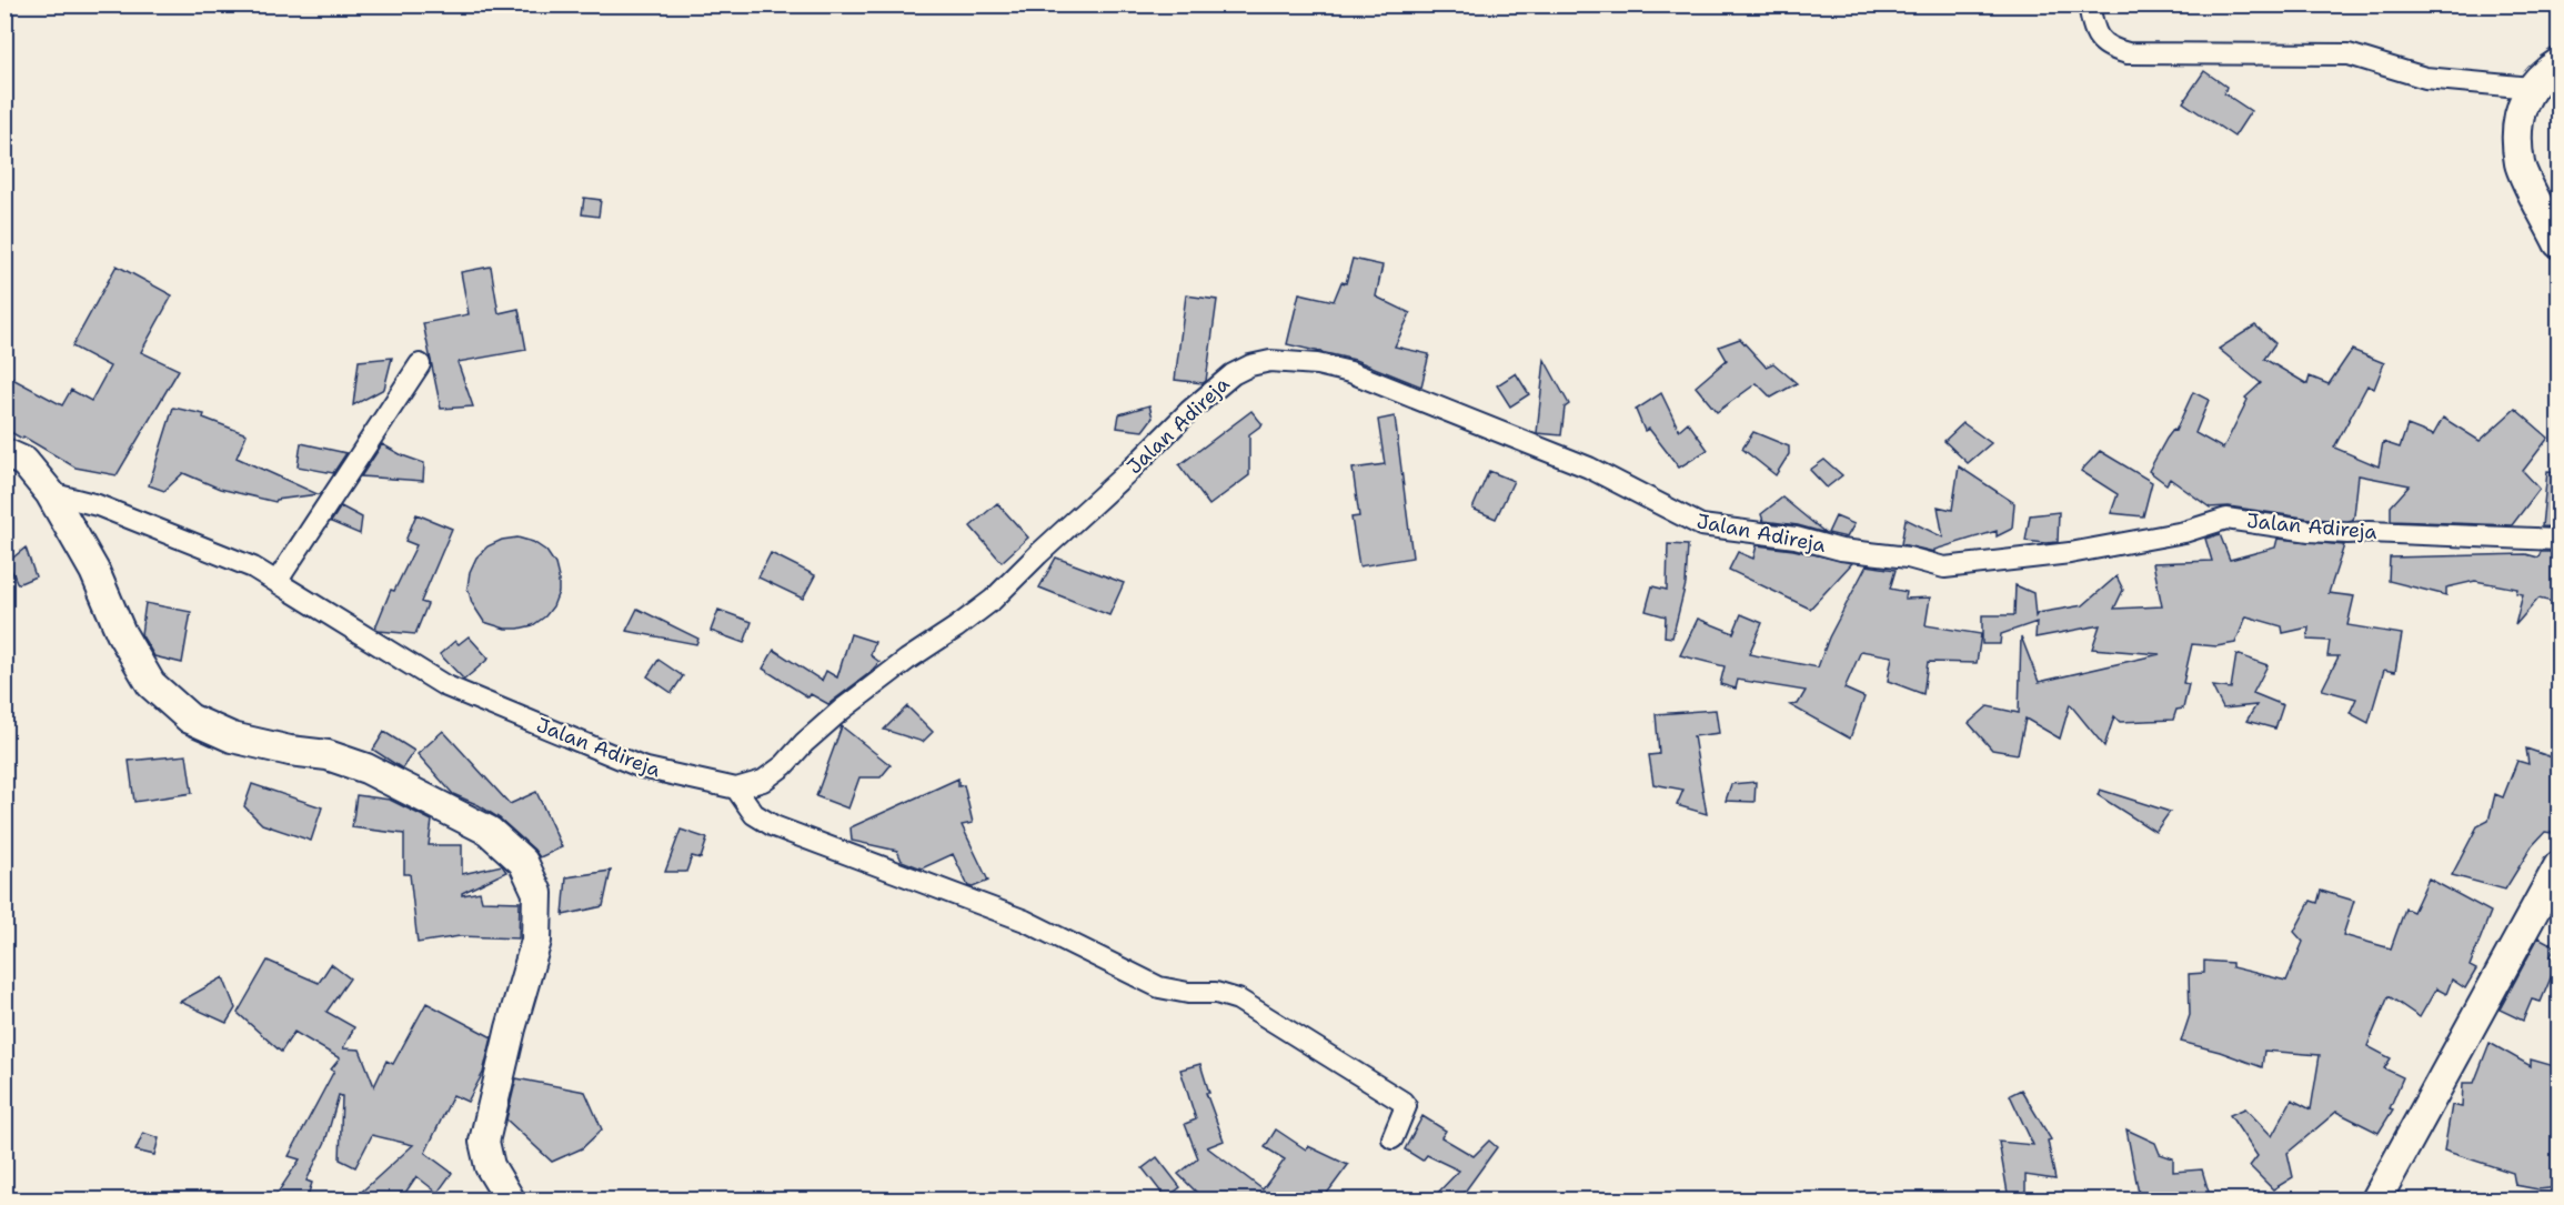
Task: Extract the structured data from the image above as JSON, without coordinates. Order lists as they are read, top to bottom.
{
  "streets": {
    "street": ["Jalan Adireja"]
  }
}
